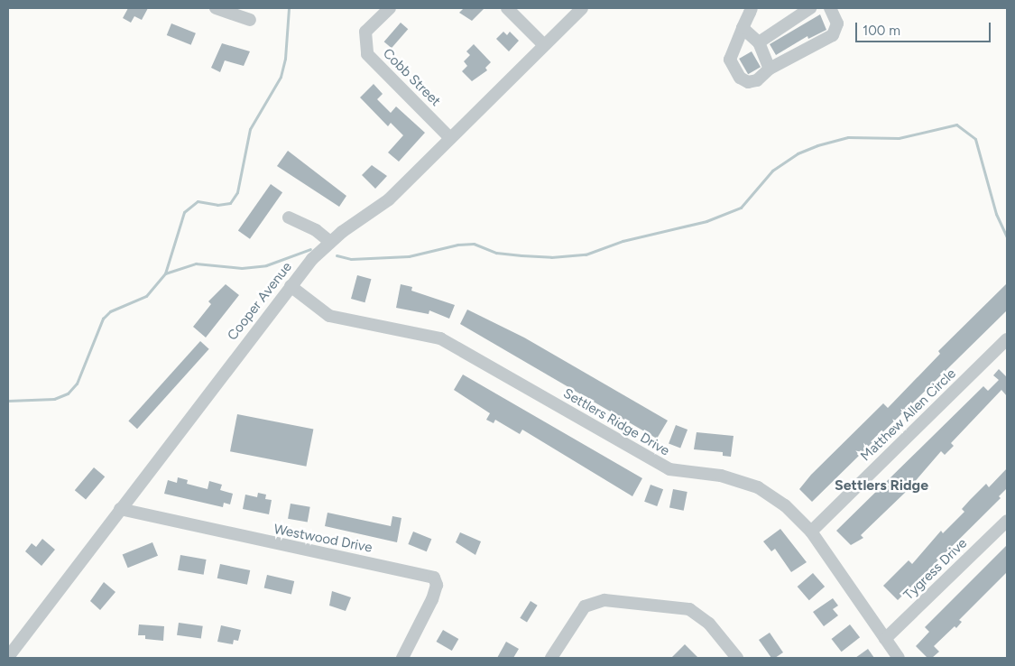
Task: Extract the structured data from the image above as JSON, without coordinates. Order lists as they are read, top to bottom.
{
  "streets": {
    "street": [
      "Cobb Street",
      "Cooper Avenue",
      "Matthew Allen Circle",
      "Settlers Ridge Drive",
      "Westwood Drive",
      "Tygress Drive"
    ]
  },
  "crossings": [
    ["Cobb Street", "Cooper Avenue"],
    ["Cooper Avenue", "Settlers Ridge Drive"],
    ["Cooper Avenue", "Westwood Drive"],
    ["Matthew Allen Circle", "Settlers Ridge Drive"],
    ["Settlers Ridge Drive", "Tygress Drive"]
  ],
  "districts": ["Settlers Ridge"],
  "scale_bar": "100 m"
}
